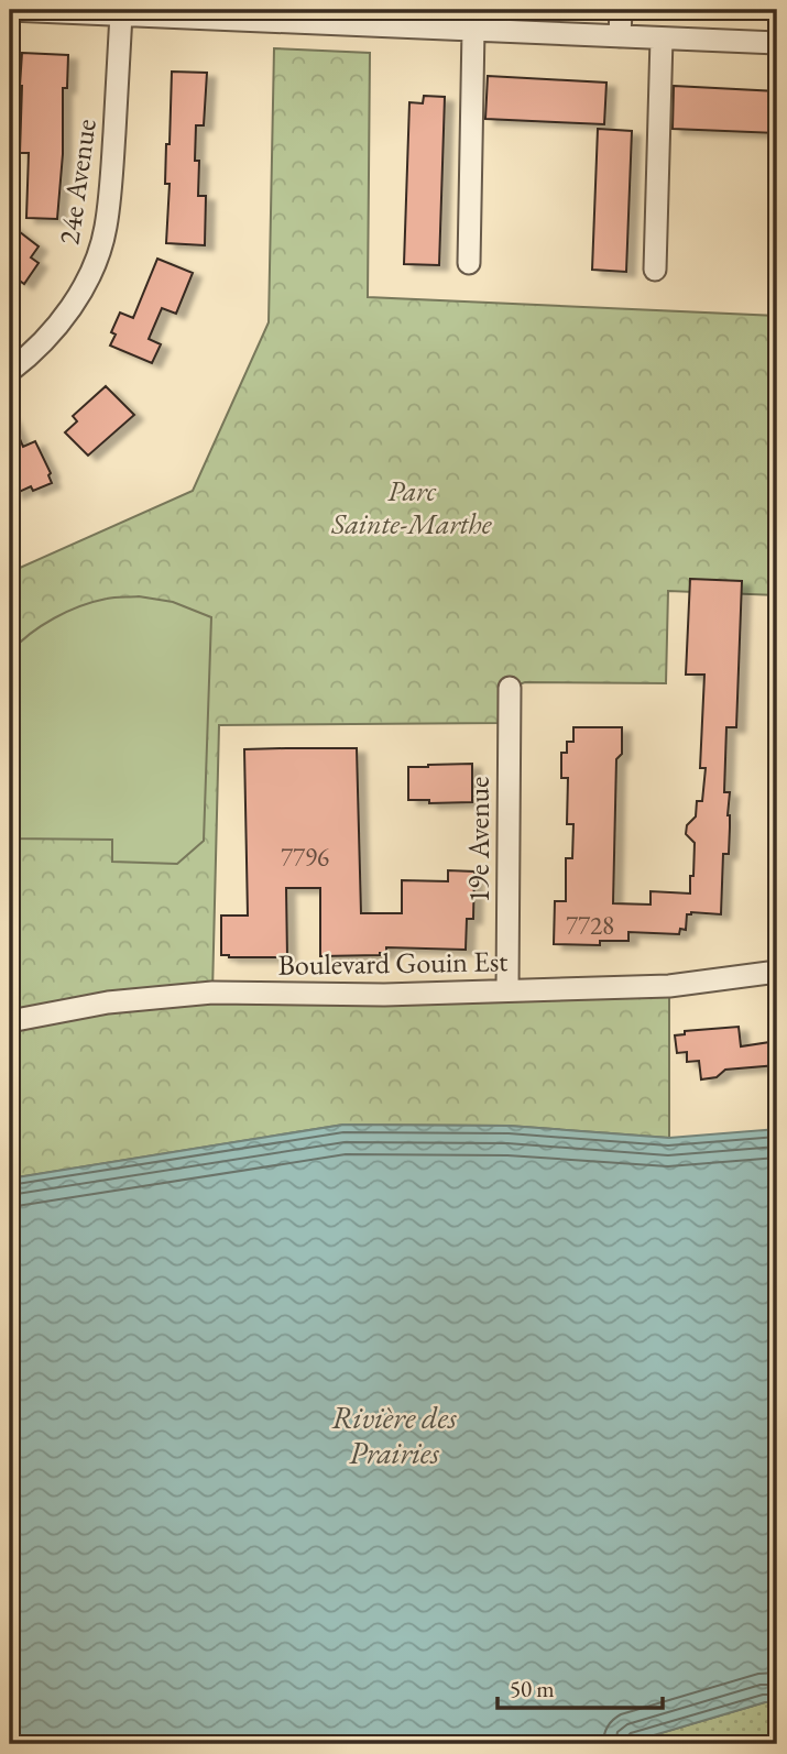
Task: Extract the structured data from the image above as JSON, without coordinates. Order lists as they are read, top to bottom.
{
  "streets": {
    "street": ["24e Avenue", "19e Avenue", "Boulevard Gouin Est"]
  },
  "crossings": [
    ["19e Avenue", "Boulevard Gouin Est"]
  ],
  "water": ["Rivière des Prairies"],
  "parks": ["Parc Sainte-Marthe"],
  "house_numbers": ["7796", "7728"],
  "scale_bar": "50 m"
}
